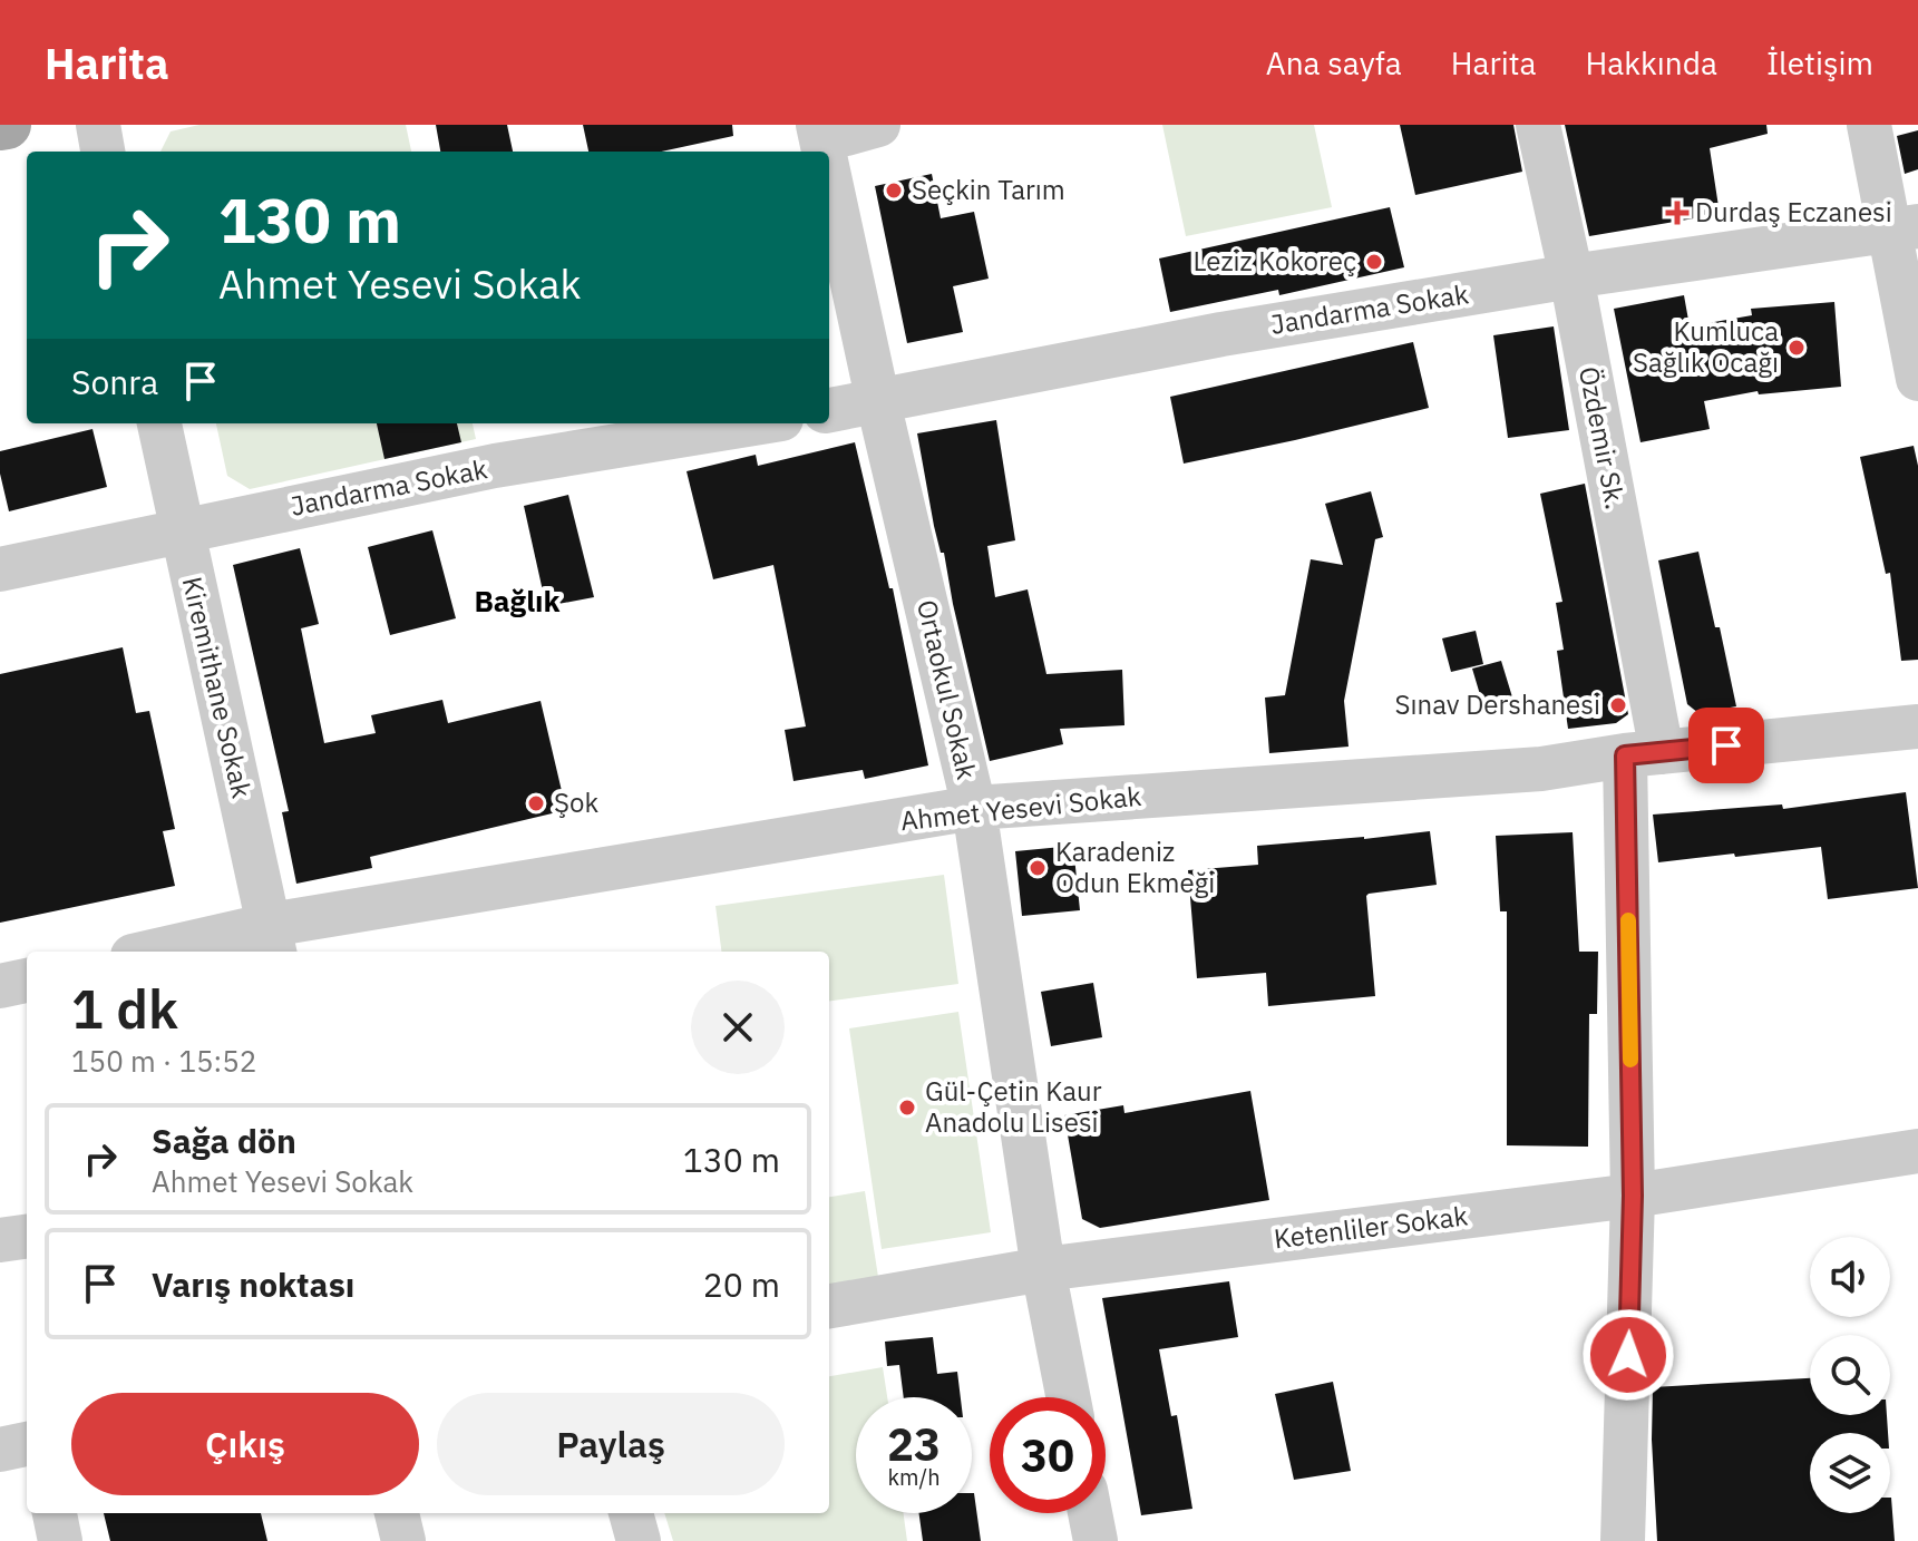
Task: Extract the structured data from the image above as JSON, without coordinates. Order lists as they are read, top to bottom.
{
  "streets": {
    "street": [
      "Jandarma Sokak",
      "Özdemir Sk.",
      "Kiremithane Sokak",
      "Ortaokul Sokak",
      "Ahmet Yesevi Sokak",
      "Ketenliler Sokak"
    ]
  },
  "crossings": [
    ["Jandarma Sokak", "Özdemir Sk."],
    ["Jandarma Sokak", "Kiremithane Sokak"],
    ["Jandarma Sokak", "Ortaokul Sokak"],
    ["Özdemir Sk.", "Ahmet Yesevi Sokak"],
    ["Özdemir Sk.", "Ketenliler Sokak"],
    ["Kiremithane Sokak", "Ahmet Yesevi Sokak"],
    ["Ortaokul Sokak", "Ahmet Yesevi Sokak"],
    ["Ortaokul Sokak", "Ketenliler Sokak"]
  ],
  "districts": ["Bağlık"],
  "places": {
    "other": [
      "Seçkin Tarım",
      "Leziz Kokoreç",
      "Kumluca Sağlık Ocağı",
      "Sınav Dershanesi",
      "Şok",
      "Karadeniz Odun Ekmeği",
      "Gül-Çetin Kaur Anadolu Lisesi"
    ],
    "health": ["Durdaş Eczanesi"]
  },
  "page": {
    "header": "Harita",
    "nav": [
      "Ana sayfa",
      "Harita",
      "Hakkında",
      "İletişim"
    ],
    "turn": ["130 m", "Ahmet Yesevi Sokak"],
    "then": "Sonra",
    "heading": ["1 dk", "150 m · 15:52"],
    "list": [
      {
        "name": "Sağa dön",
        "note": "Ahmet Yesevi Sokak",
        "value": "130 m"
      },
      {
        "name": "Varış noktası",
        "value": "20 m"
      }
    ],
    "buttons": ["Çıkış", "Paylaş"],
    "speed": "23 km/h",
    "limit": "30"
  }
}
